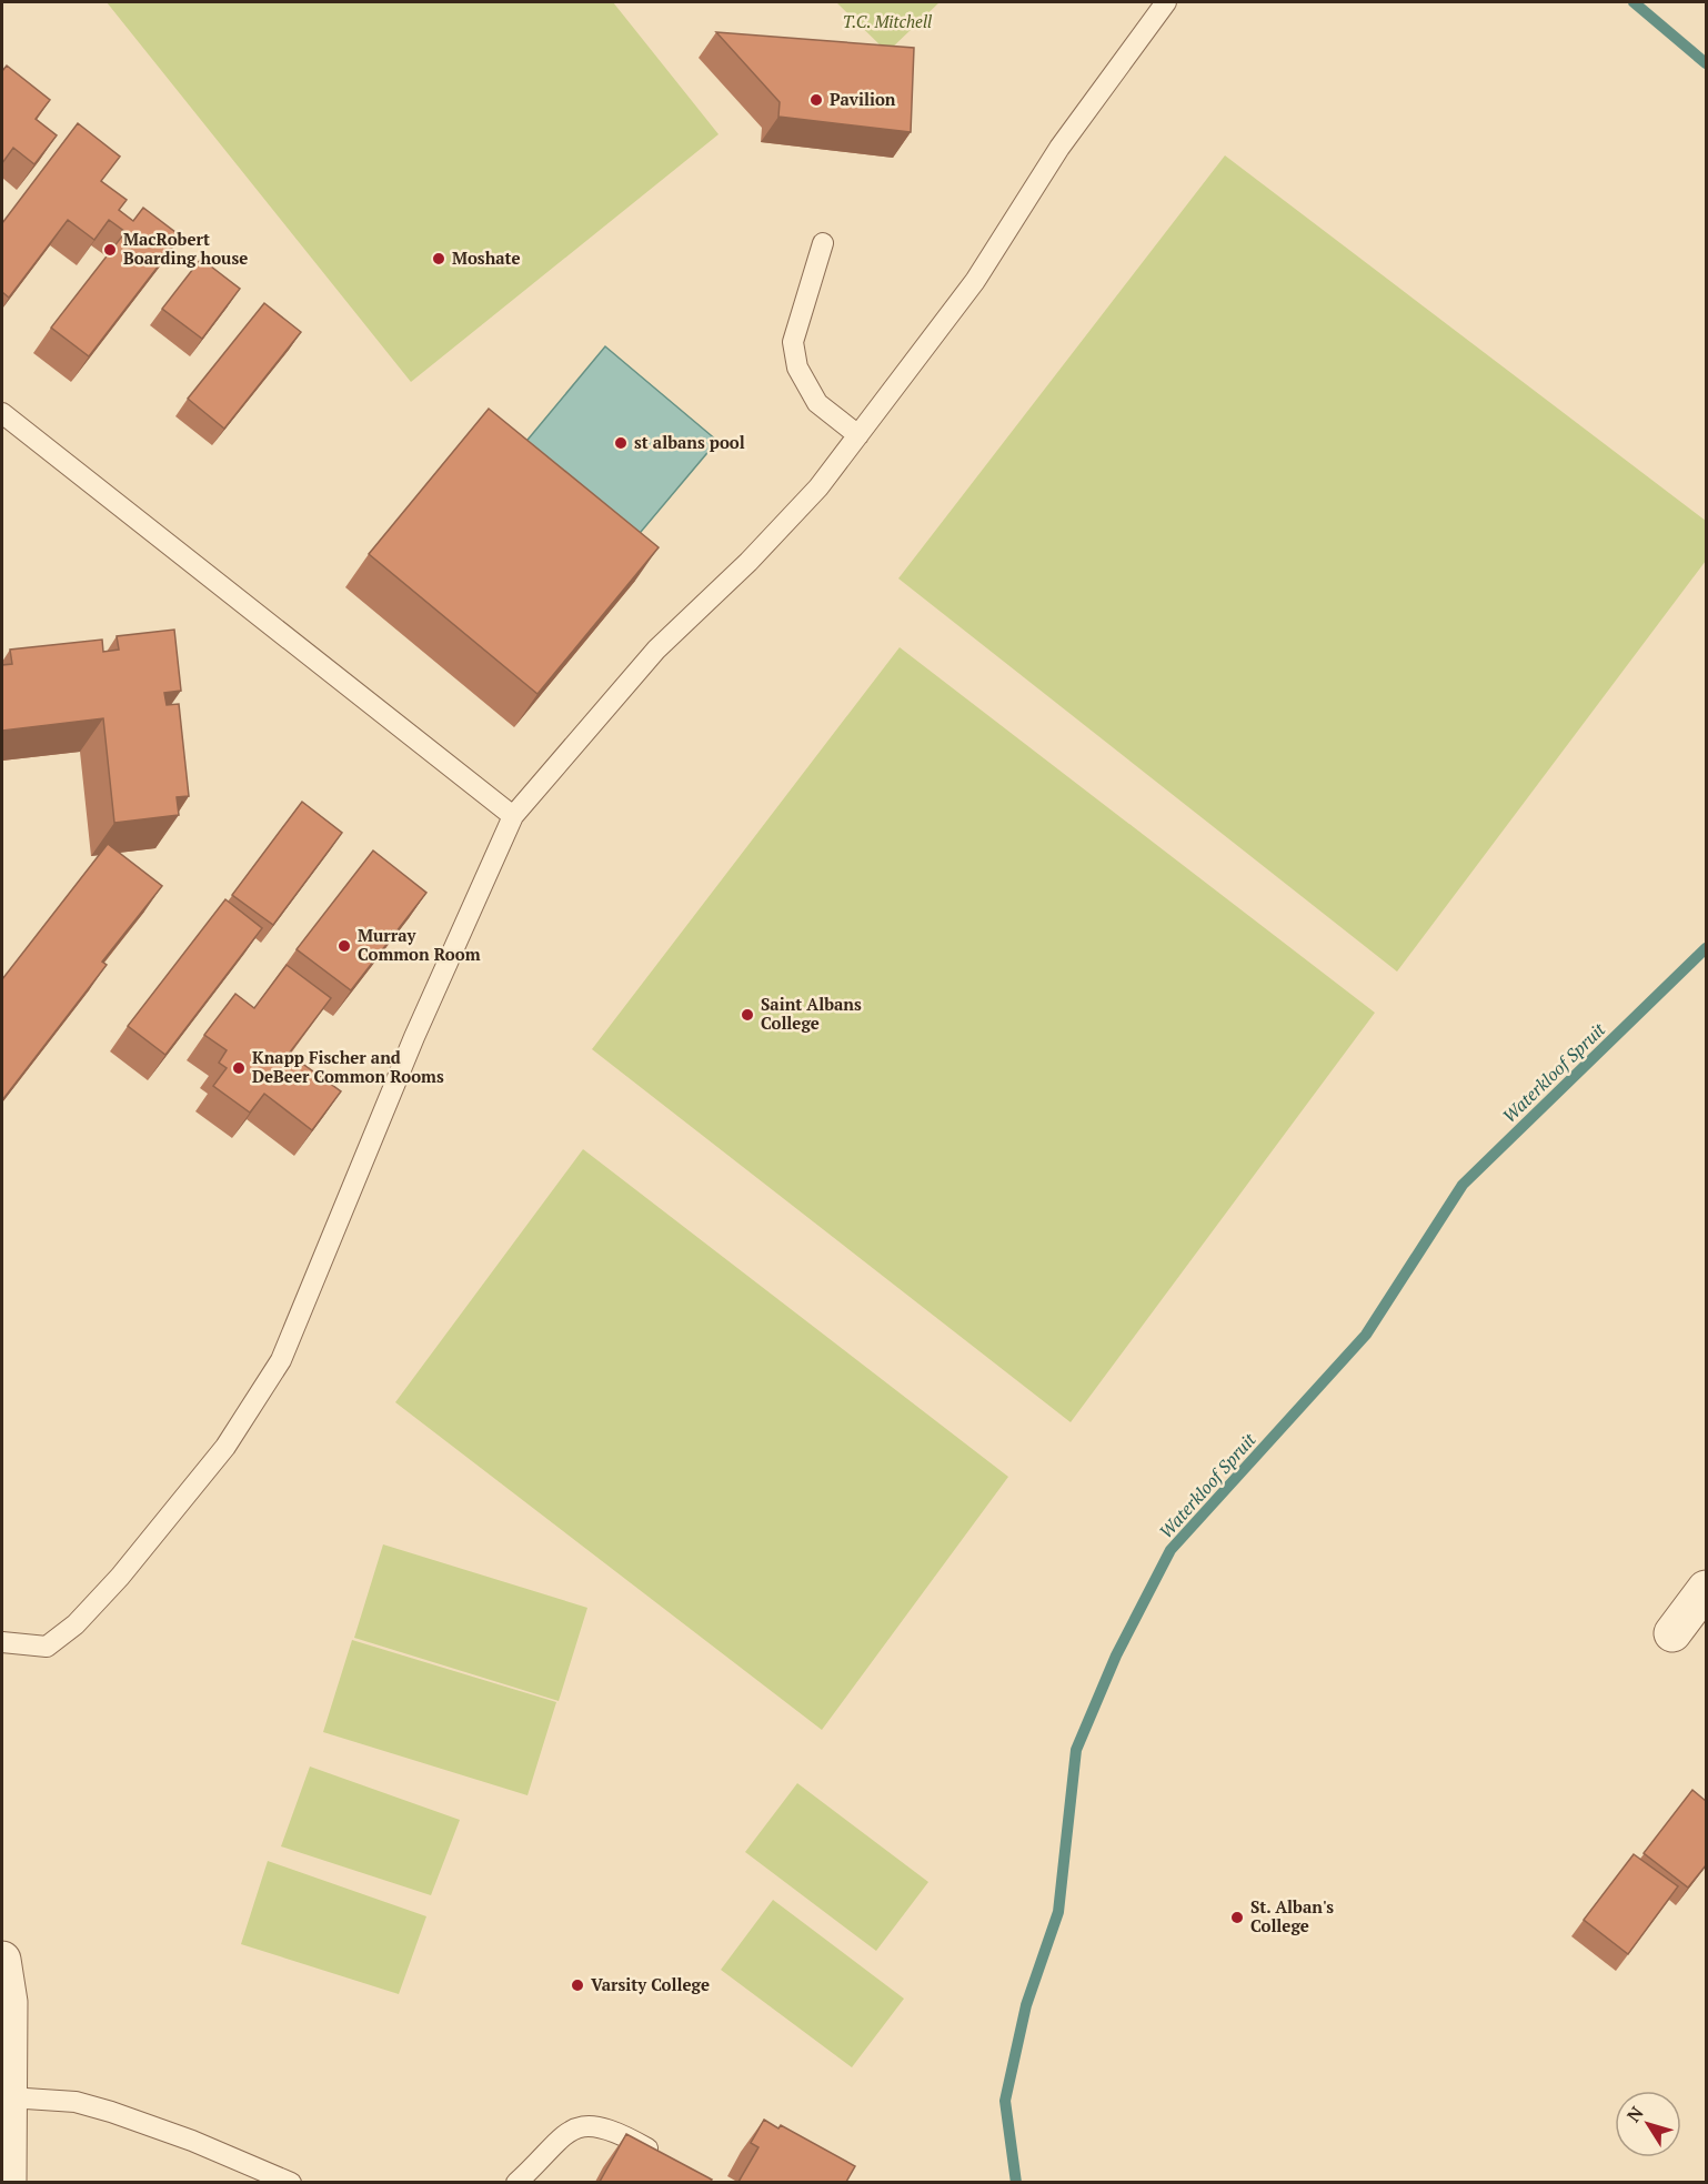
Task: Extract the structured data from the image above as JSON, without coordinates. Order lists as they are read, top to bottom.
{
  "water": ["Waterkloof Spruit"],
  "parks": ["T.C. Mitchell"],
  "places": [
    "Pavilion",
    "MacRobert Boarding house",
    "Moshate",
    "st albans pool",
    "Murray Common Room",
    "Saint Albans College",
    "Knapp Fischer and DeBeer Common Rooms",
    "St. Alban's College",
    "Varsity College"
  ],
  "north": "top left"
}
